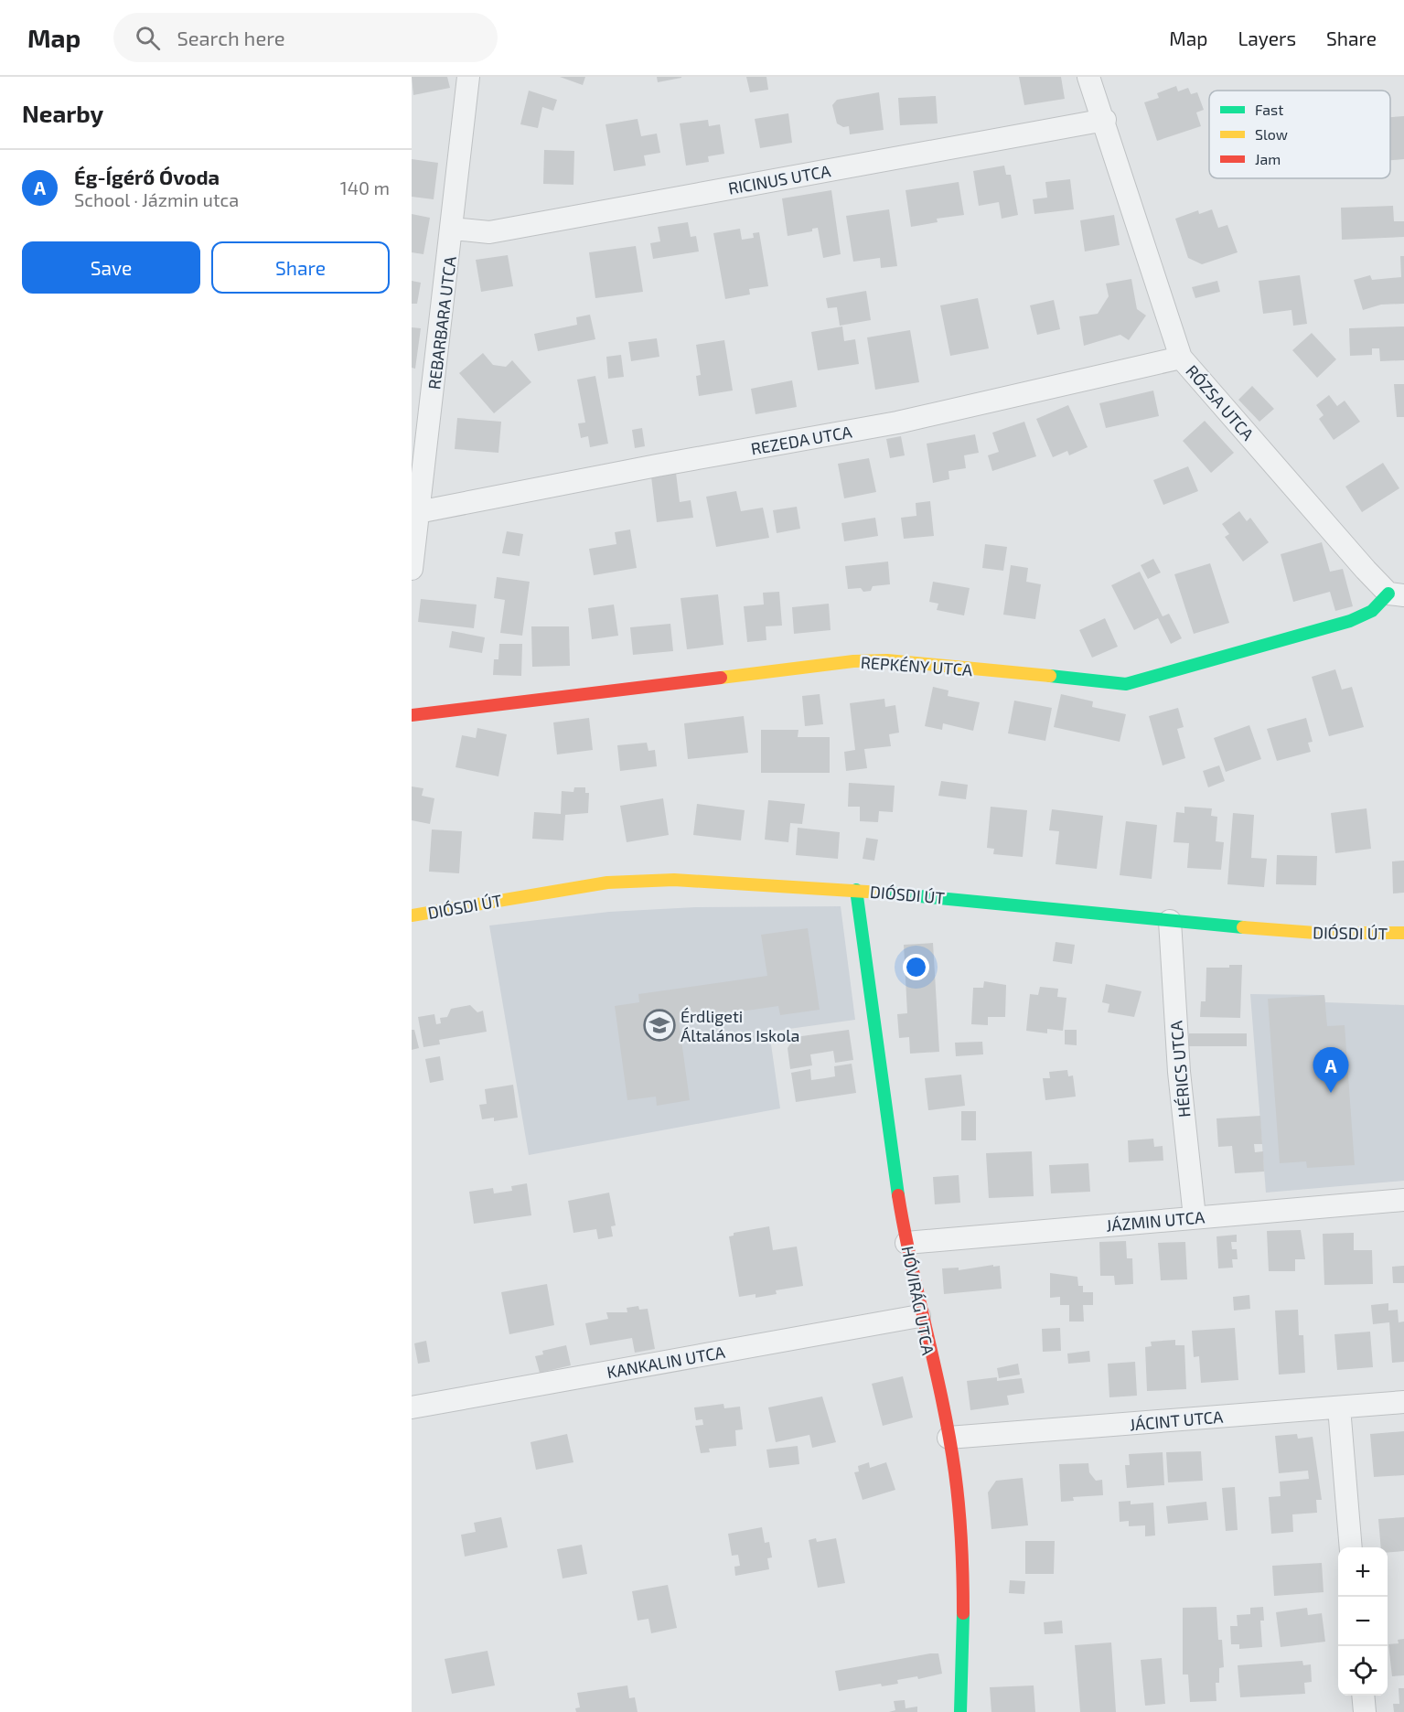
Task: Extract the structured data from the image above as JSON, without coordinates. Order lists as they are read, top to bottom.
{
  "streets": {
    "street": [
      "RICINUS UTCA",
      "REBARBARA UTCA",
      "RÓZSA UTCA",
      "REZEDA UTCA",
      "REPKÉNY UTCA",
      "DIÓSDI ÚT",
      "HÉRICS UTCA",
      "JÁZMIN UTCA",
      "HÓVIRÁG UTCA",
      "KANKALIN UTCA",
      "JÁCINT UTCA"
    ]
  },
  "crossings": [
    ["RICINUS UTCA", "REBARBARA UTCA"],
    ["RICINUS UTCA", "RÓZSA UTCA"],
    ["REBARBARA UTCA", "REZEDA UTCA"],
    ["RÓZSA UTCA", "REZEDA UTCA"],
    ["RÓZSA UTCA", "REPKÉNY UTCA"],
    ["DIÓSDI ÚT", "HÉRICS UTCA"],
    ["DIÓSDI ÚT", "HÓVIRÁG UTCA"],
    ["HÉRICS UTCA", "JÁZMIN UTCA"],
    ["JÁZMIN UTCA", "HÓVIRÁG UTCA"],
    ["HÓVIRÁG UTCA", "KANKALIN UTCA"],
    ["HÓVIRÁG UTCA", "JÁCINT UTCA"]
  ],
  "places": {
    "school or university": ["Érdligeti Általános Iskola"]
  },
  "legend": ["Fast", "Slow", "Jam"],
  "page": {
    "header": "Map",
    "search": "Search here",
    "nav": ["Map", "Layers", "Share"],
    "heading": "Nearby",
    "list": [
      {
        "mark": "A",
        "name": "Ég-Ígérő Óvoda",
        "note": "School · Jázmin utca",
        "value": "140 m"
      }
    ],
    "buttons": ["Save", "Share"],
    "pins": "A",
    "map_buttons": ["+", "−"]
  }
}
